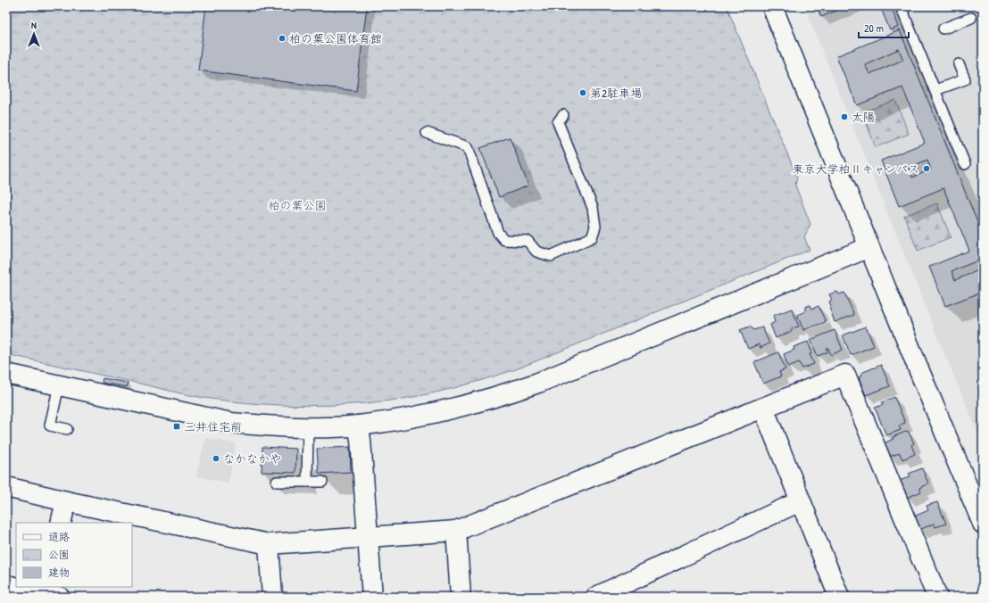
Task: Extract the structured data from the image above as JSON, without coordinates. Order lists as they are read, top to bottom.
{
  "parks": ["柏の葉公園"],
  "places": {
    "other": [
      "柏の葉公園体育館",
      "第2駐車場",
      "太陽",
      "東京大学柏Ⅱキャンパス",
      "なかなかや"
    ],
    "transit": ["三井住宅前"]
  },
  "legend": ["道路", "公園", "建物"],
  "scale_bar": "20 m",
  "north": "top"
}
